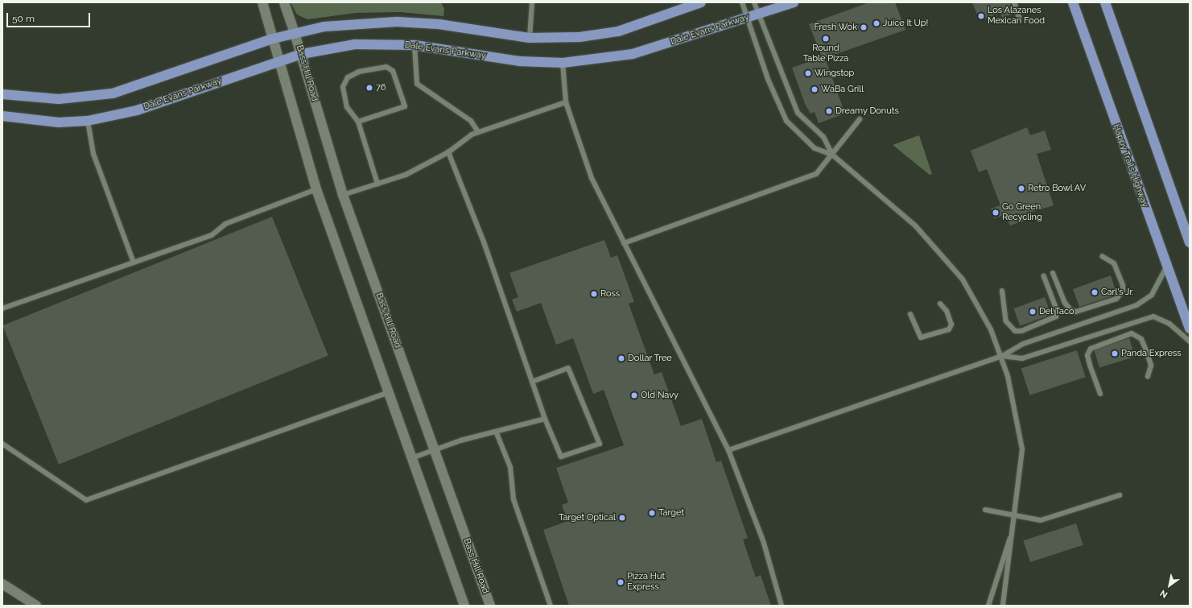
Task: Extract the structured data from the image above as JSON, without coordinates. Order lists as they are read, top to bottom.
{
  "streets": {
    "main road": ["Dale Evans Parkway", "Bass Hill Road", "Happy Trails Highway"]
  },
  "crossings": [
    ["Dale Evans Parkway", "Bass Hill Road"]
  ],
  "places": [
    "Los Alazanes Mexican Food",
    "Juice It Up!",
    "Fresh Wok",
    "Round Table Pizza",
    "Wingstop",
    "76",
    "WaBa Grill",
    "Dreamy Donuts",
    "Retro Bowl AV",
    "Go Green Recycling",
    "Carl's Jr.",
    "Ross",
    "Del Taco",
    "Panda Express",
    "Dollar Tree",
    "Old Navy",
    "Target",
    "Target Optical",
    "Pizza Hut Express"
  ],
  "scale_bar": "50 m",
  "north": "bottom left"
}
